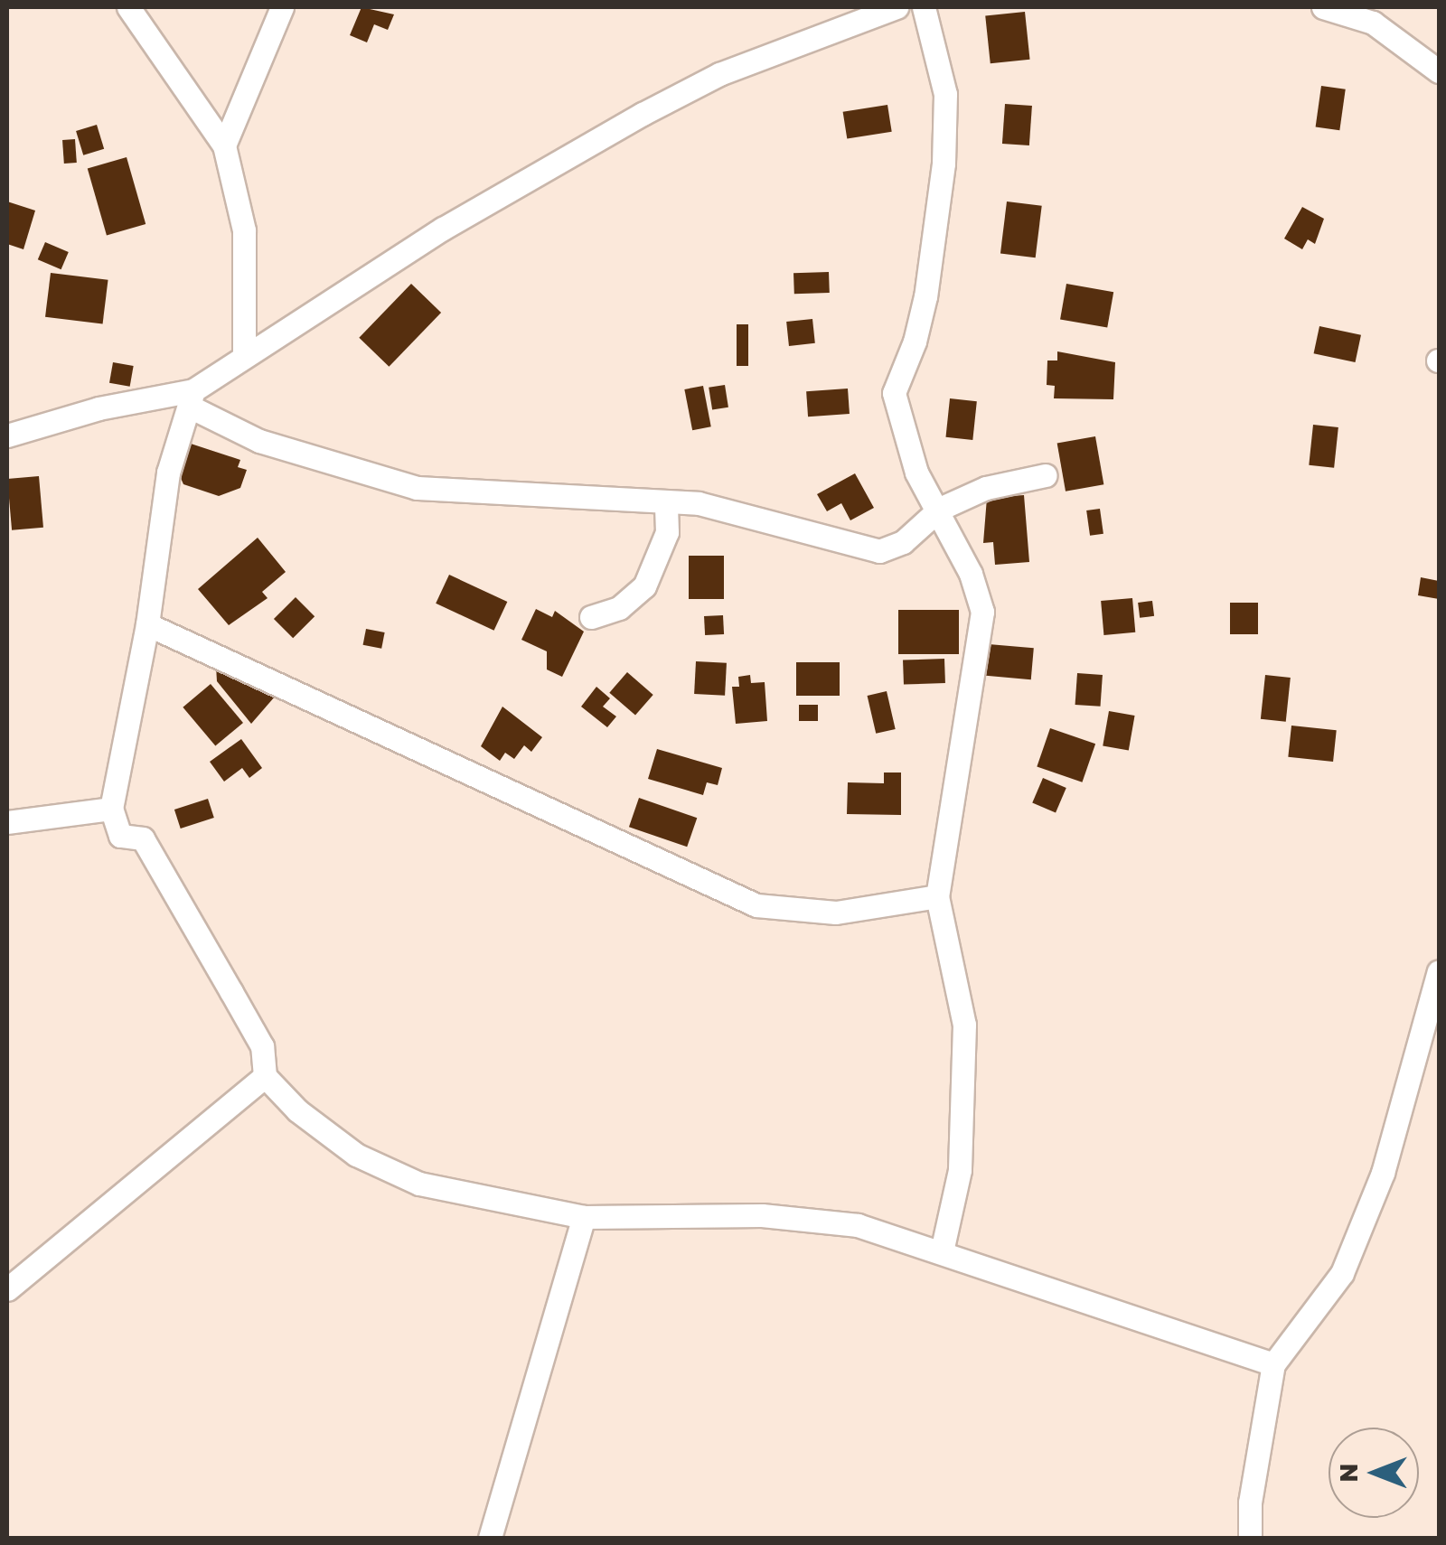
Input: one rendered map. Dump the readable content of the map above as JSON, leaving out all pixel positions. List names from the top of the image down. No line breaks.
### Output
{"north":"left"}
